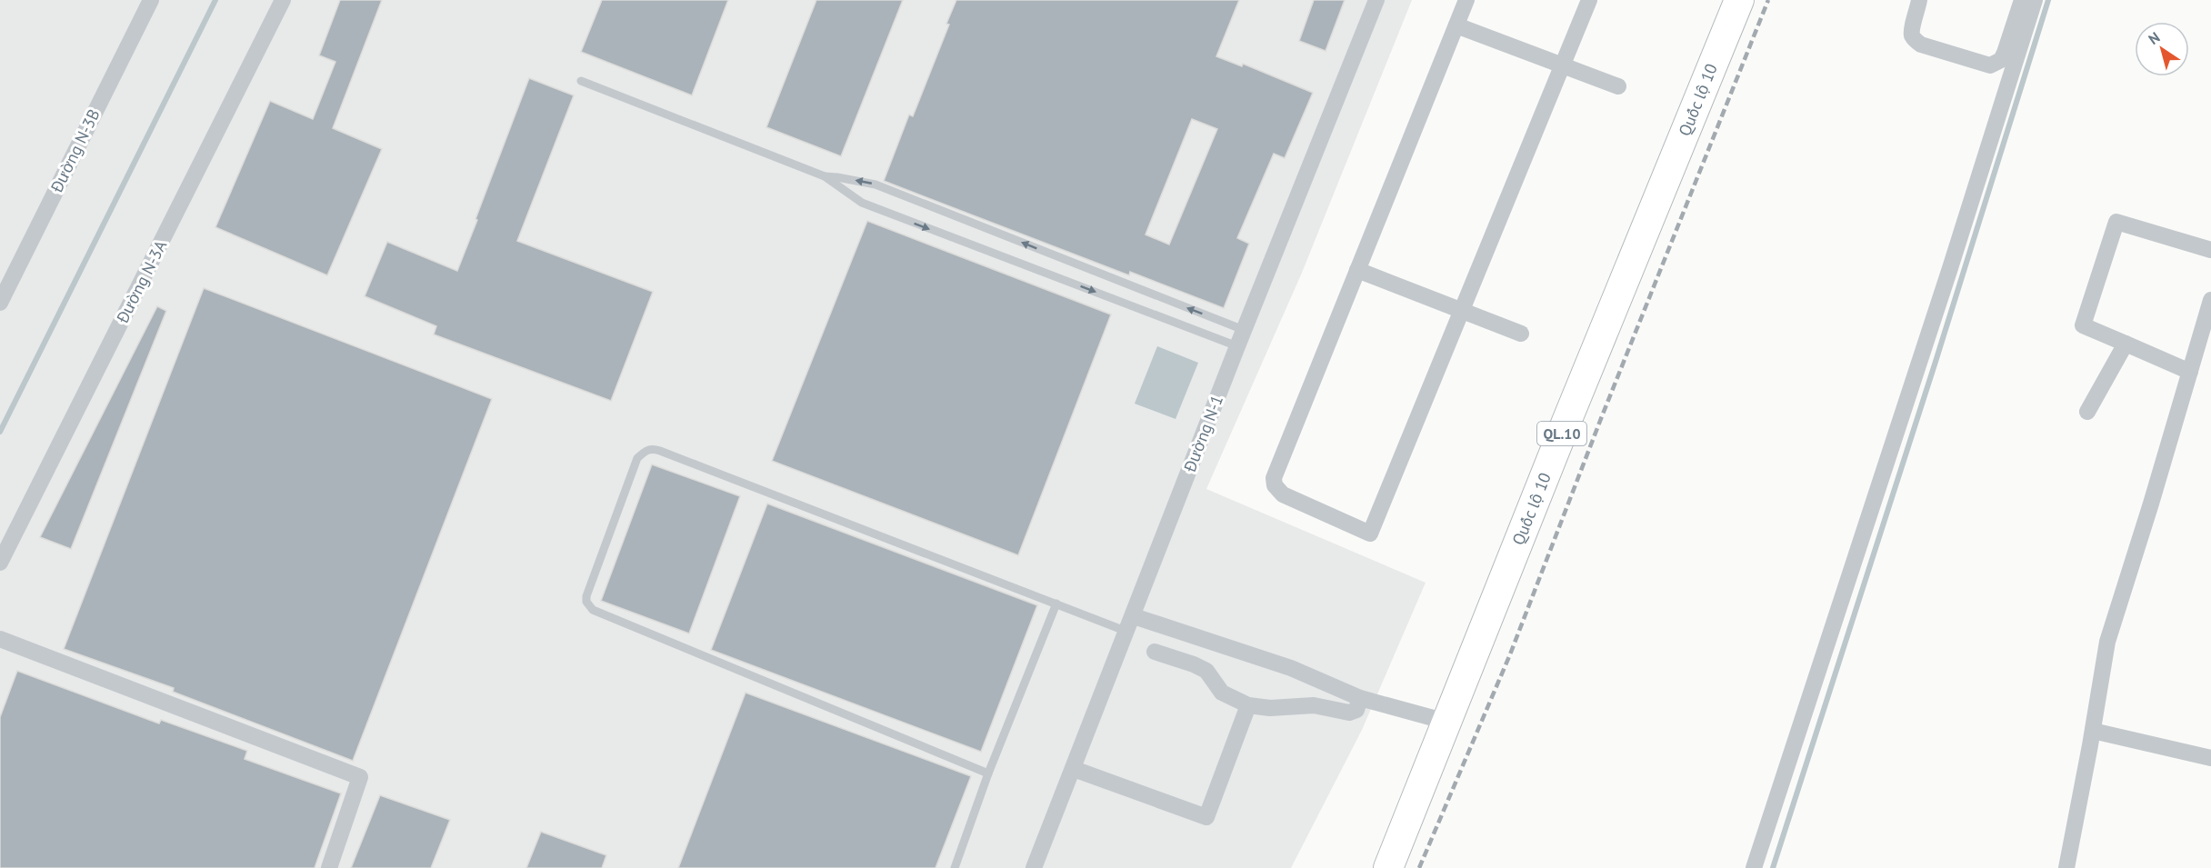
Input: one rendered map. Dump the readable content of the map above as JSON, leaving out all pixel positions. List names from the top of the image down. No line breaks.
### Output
{"streets":{"highway":["Quốc lộ 10","QL.10"],"street":["Đường N-3B","Đường N-3A","Đường N-1"]},"north":"top left"}
